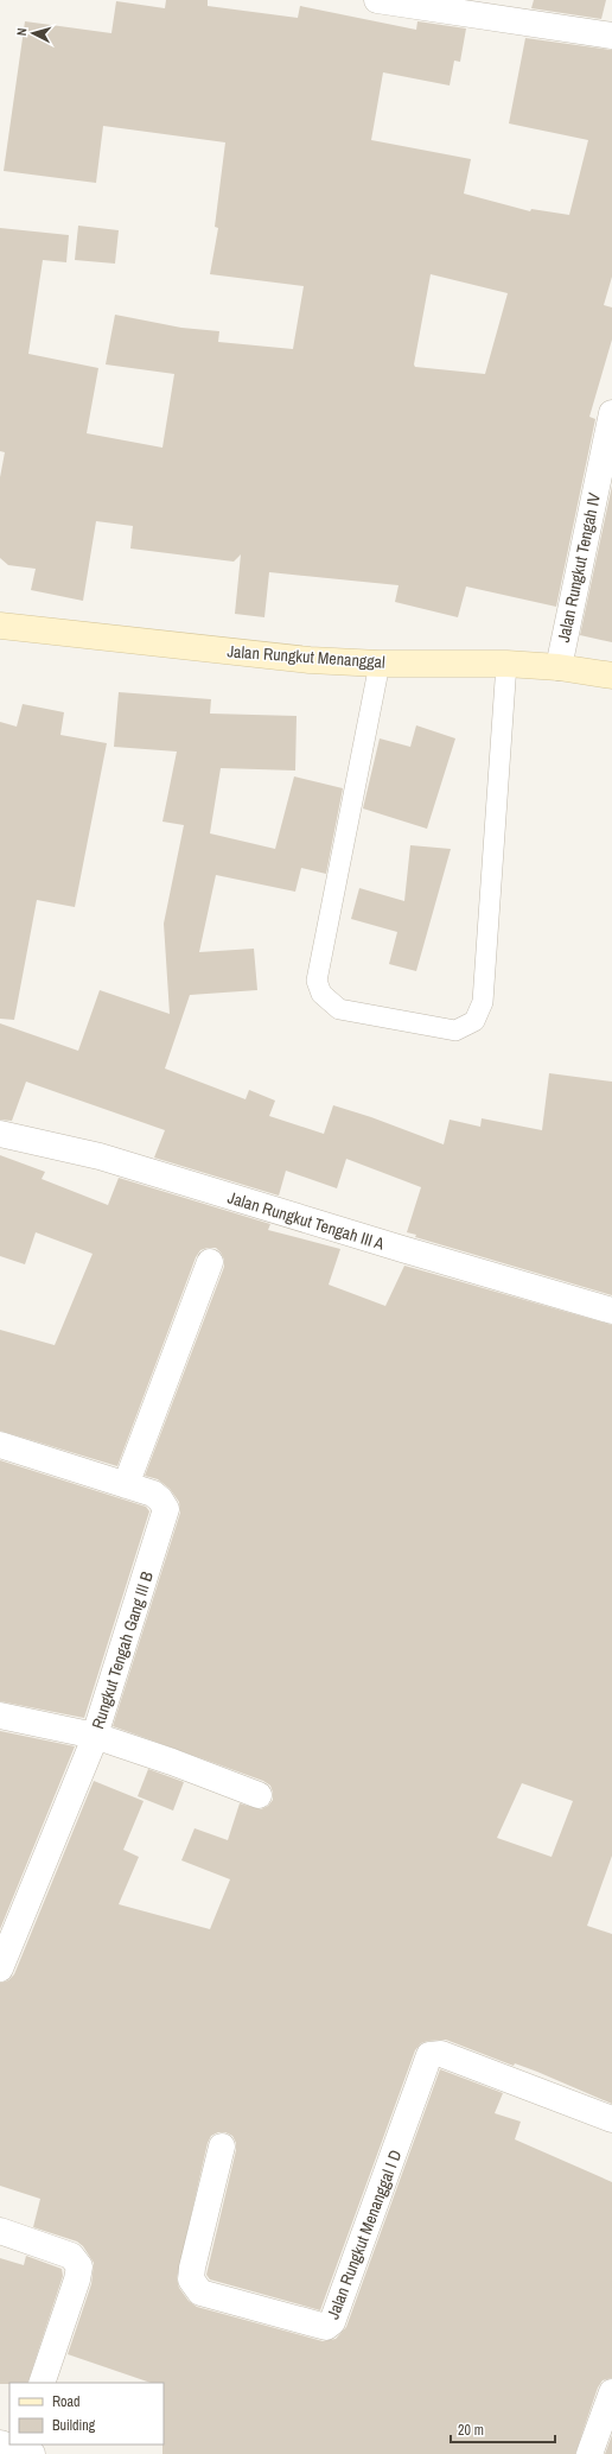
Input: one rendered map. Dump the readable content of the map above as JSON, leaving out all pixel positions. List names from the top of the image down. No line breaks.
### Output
{"streets":{"main road":["Jalan Rungkut Menanggal"],"street":["Jalan Rungkut Tengah IV","Jalan Rungkut Tengah III A","Rungkut Tengah Gang III B","Jalan Rungkut Menanggal I D"]},"crossings":[["Jalan Rungkut Tengah IV","Jalan Rungkut Menanggal"]],"legend":["Road","Building"],"scale_bar":"20 m","north":"left"}
